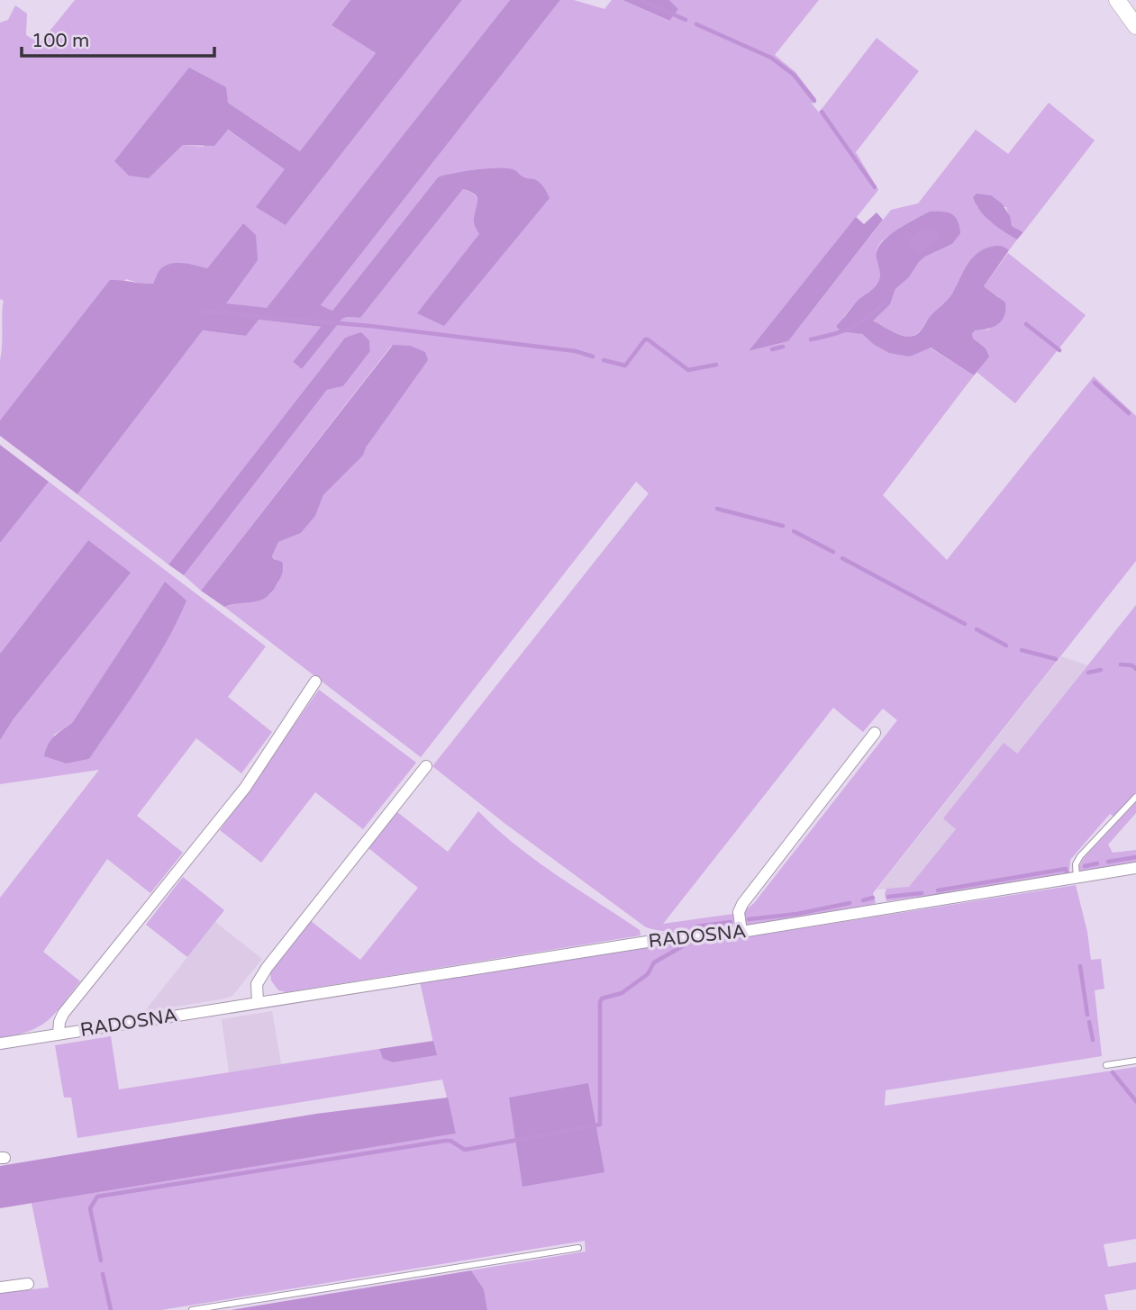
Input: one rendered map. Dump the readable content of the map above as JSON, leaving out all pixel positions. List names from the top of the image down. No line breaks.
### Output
{"streets":{"street":["RADOSNA"]},"scale_bar":"100 m"}
